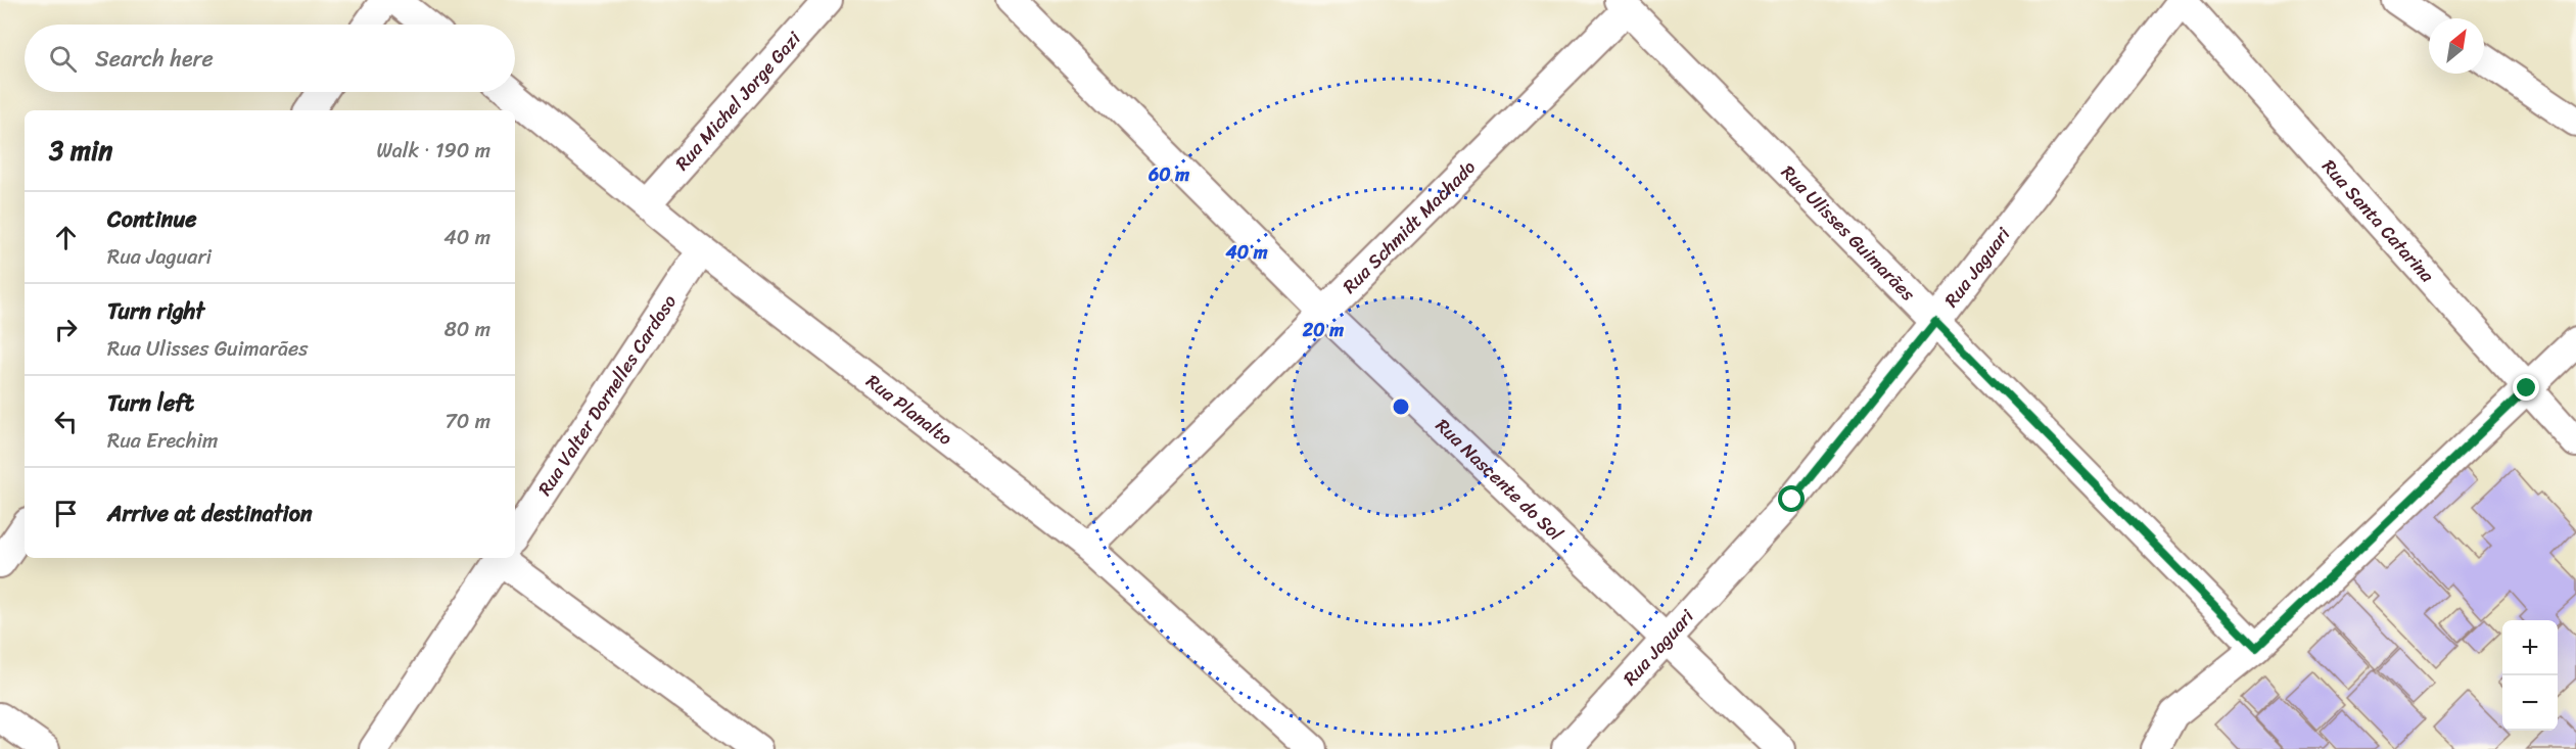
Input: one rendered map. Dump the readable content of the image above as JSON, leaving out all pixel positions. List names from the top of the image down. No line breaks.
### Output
{"streets":{"street":["Rua Michel Jorge Gazi","Rua Santa Catarina","Rua Schmidt Machado","Rua Ulisses Guimarães","Rua Jaguari","Rua Valter Dornelles Cardoso","Rua Planalto","Rua Nascente do Sol"]},"crossings":[["Rua Michel Jorge Gazi","Rua Planalto"],["Rua Santa Catarina","Rua Jaguari"],["Rua Schmidt Machado","Rua Ulisses Guimarães"],["Rua Schmidt Machado","Rua Planalto"],["Rua Schmidt Machado","Rua Nascente do Sol"],["Rua Ulisses Guimarães","Rua Jaguari"],["Rua Jaguari","Rua Nascente do Sol"],["Rua Valter Dornelles Cardoso","Rua Planalto"]],"north":"top right","page":{"search":"Search here","heading":["3 min","Walk · 190 m"],"list":[["Continue","Rua Jaguari","40 m"],["Turn right","Rua Ulisses Guimarães","80 m"],["Turn left","Rua Erechim","70 m"],"Arrive at destination"],"map_buttons":["+","−"]},"rings":["60 m","40 m","20 m"]}
